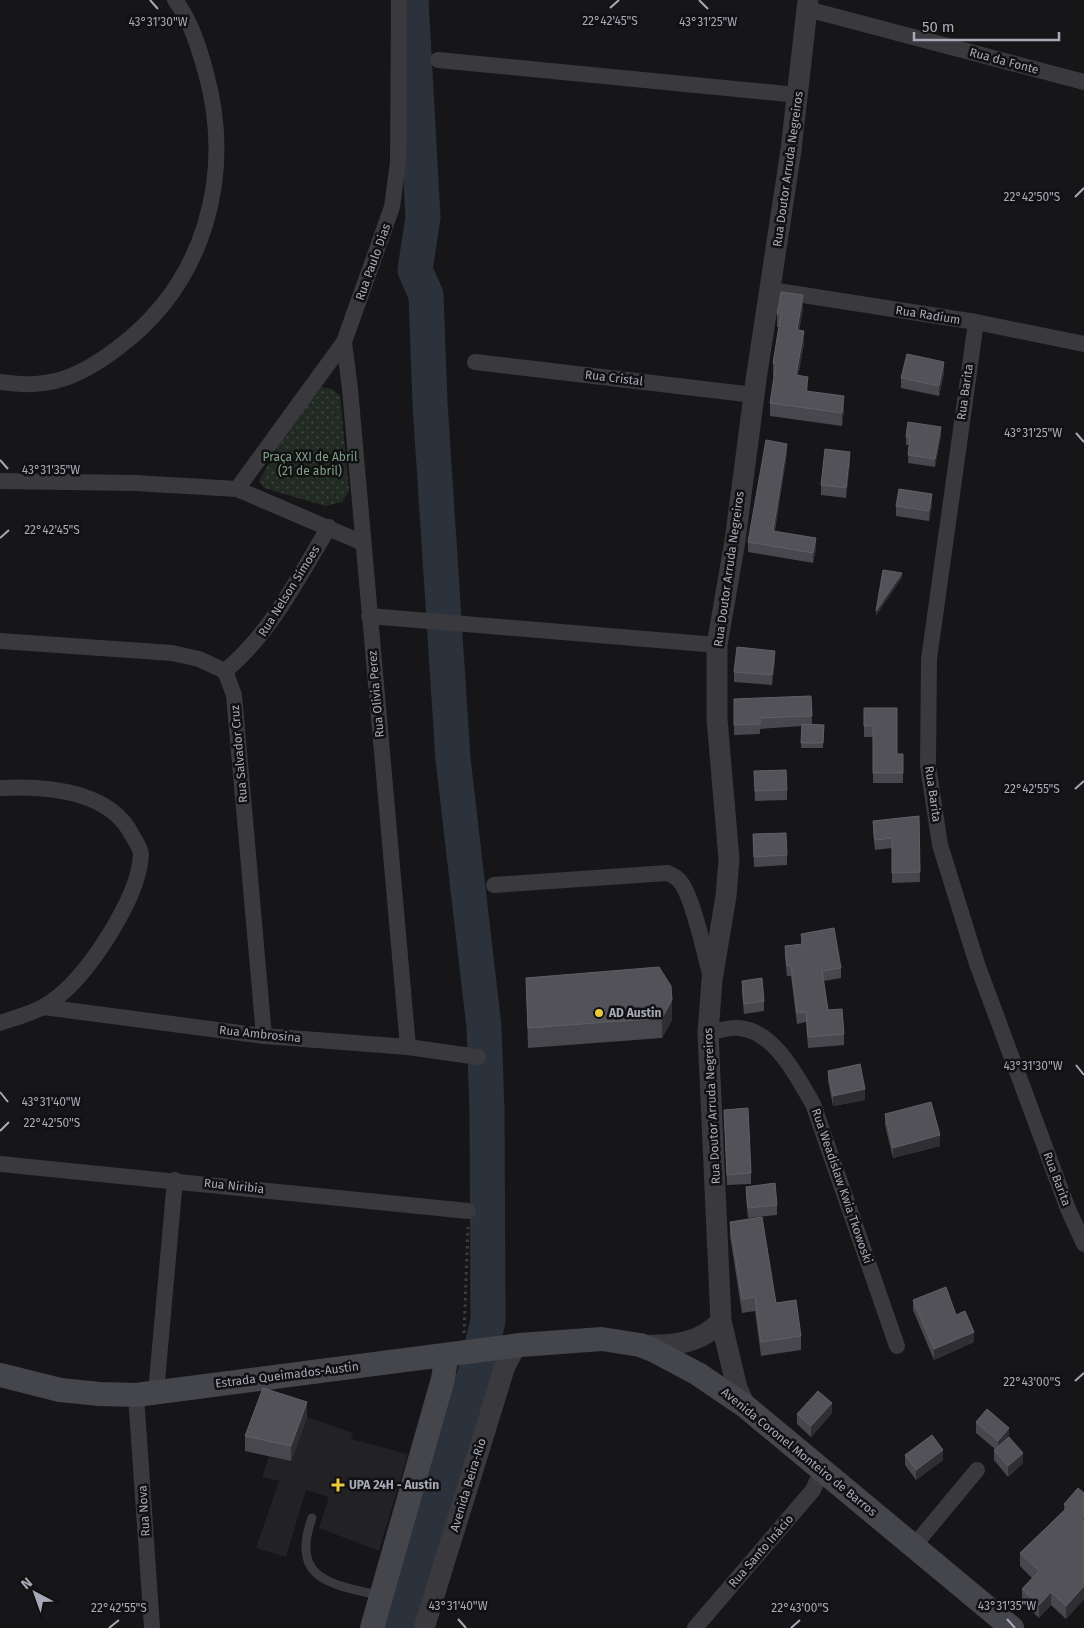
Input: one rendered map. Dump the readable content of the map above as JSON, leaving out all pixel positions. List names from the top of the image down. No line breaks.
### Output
{"streets":{"main road":["Estrada Queimados-Austin","Avenida Coronel Monteiro de Barros"],"street":["Rua da Fonte","Rua Doutor Arruda Negreiros","Rua Paulo Dias","Rua Radium","Rua Cristal","Rua Barita","Rua Nelson Simoes","Rua Olivia Perez","Rua Salvador Cruz","Rua Ambrosina","Rua Niribia","Rua Weadislaw Kwia Tkowoski","Avenida Beira-Rio","Rua Nova","Rua Santo Inácio"]},"crossings":[["Rua da Fonte","Rua Doutor Arruda Negreiros"],["Rua Doutor Arruda Negreiros","Rua Radium"],["Rua Doutor Arruda Negreiros","Rua Cristal"],["Rua Doutor Arruda Negreiros","Rua Weadislaw Kwia Tkowoski"],["Rua Doutor Arruda Negreiros","Avenida Coronel Monteiro de Barros"],["Rua Paulo Dias","Rua Olivia Perez"],["Rua Radium","Rua Barita"],["Rua Nelson Simoes","Rua Salvador Cruz"],["Rua Olivia Perez","Rua Ambrosina"],["Rua Salvador Cruz","Rua Ambrosina"],["Rua Niribia","Rua Nova"],["Estrada Queimados-Austin","Avenida Coronel Monteiro de Barros"],["Estrada Queimados-Austin","Rua Nova"],["Avenida Coronel Monteiro de Barros","Avenida Beira-Rio"],["Avenida Coronel Monteiro de Barros","Rua Santo Inácio"]],"parks":["Praça XXI de Abril (21 de abril)"],"places":{"other":["AD Austin"],"health":["UPA 24H - Austin"]},"scale_bar":"50 m","north":"top left","coordinates":["22°42'45\"S","43°31'30\"W","43°31'25\"W","22°42'50\"S","43°31'35\"W","22°42'55\"S","43°31'40\"W","22°43'00\"S"]}
